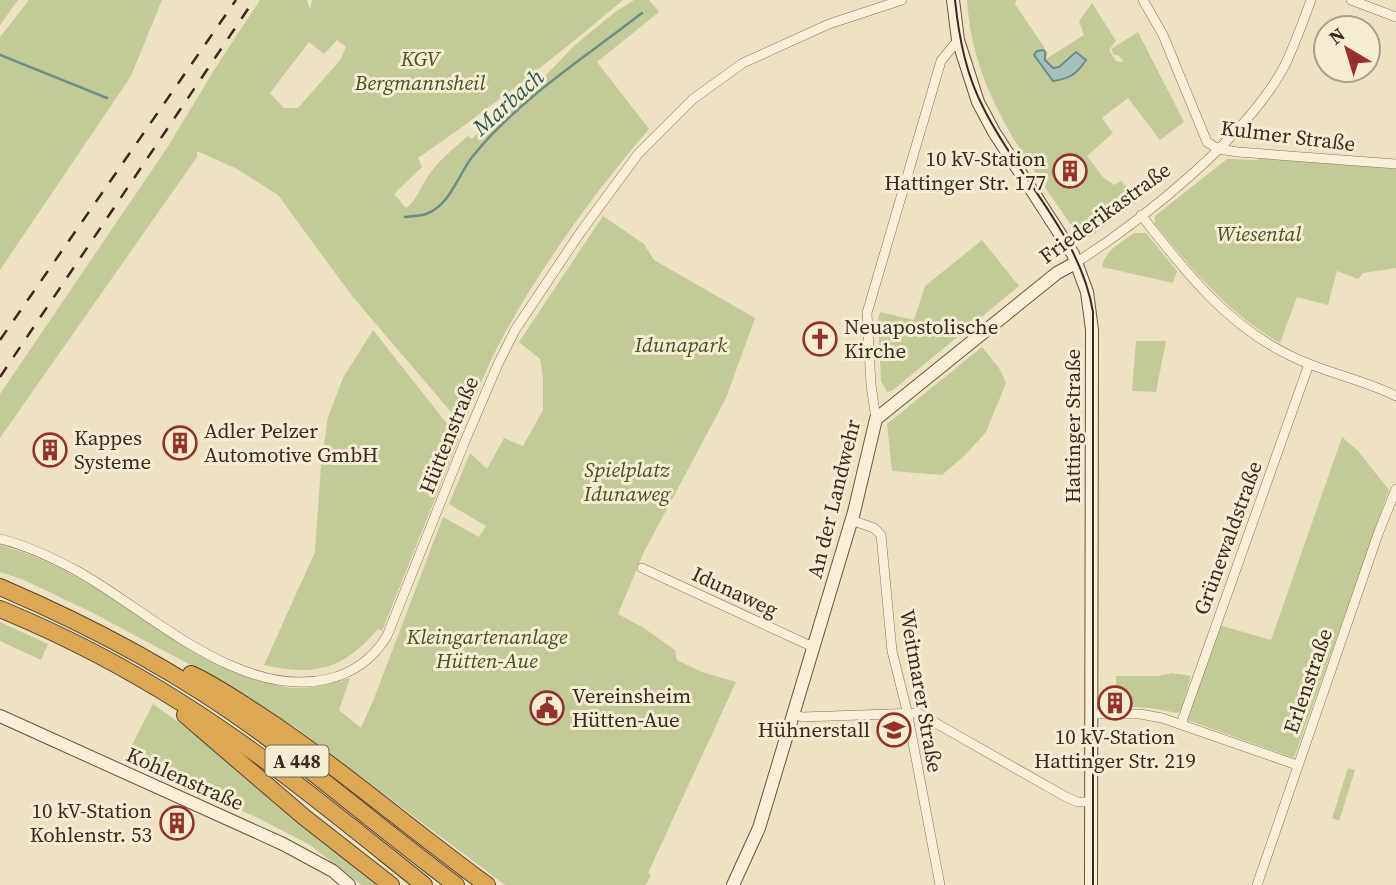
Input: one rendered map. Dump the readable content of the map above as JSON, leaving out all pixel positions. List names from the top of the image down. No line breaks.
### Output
{"streets":{"highway":["A 448"],"street":["Kulmer Straße","Friederikastraße","Hattinger Straße","Hüttenstraße","An der Landwehr","Grünewaldstraße","Idunaweg","Erlenstraße","Weitmarer Straße","Kohlenstraße"]},"crossings":[["Kulmer Straße","Friederikastraße"],["Friederikastraße","Hattinger Straße"],["Friederikastraße","An der Landwehr"],["Hattinger Straße","An der Landwehr"],["An der Landwehr","Idunaweg"],["An der Landwehr","Weitmarer Straße"]],"water":["Marbach"],"parks":["KGV Bergmannsheil","Wiesental","Idunapark","Spielplatz Idunaweg","Kleingartenanlage Hütten-Aue"],"places":{"building":["10 kV-Station Hattinger Str. 177","Adler Pelzer Automotive GmbH","Kappes Systeme","10 kV-Station Hattinger Str. 219","10 kV-Station Kohlenstr. 53"],"church":["Neuapostolische Kirche"],"public building":["Vereinsheim Hütten-Aue"],"school or university":["Hühnerstall"]},"north":"top left"}
